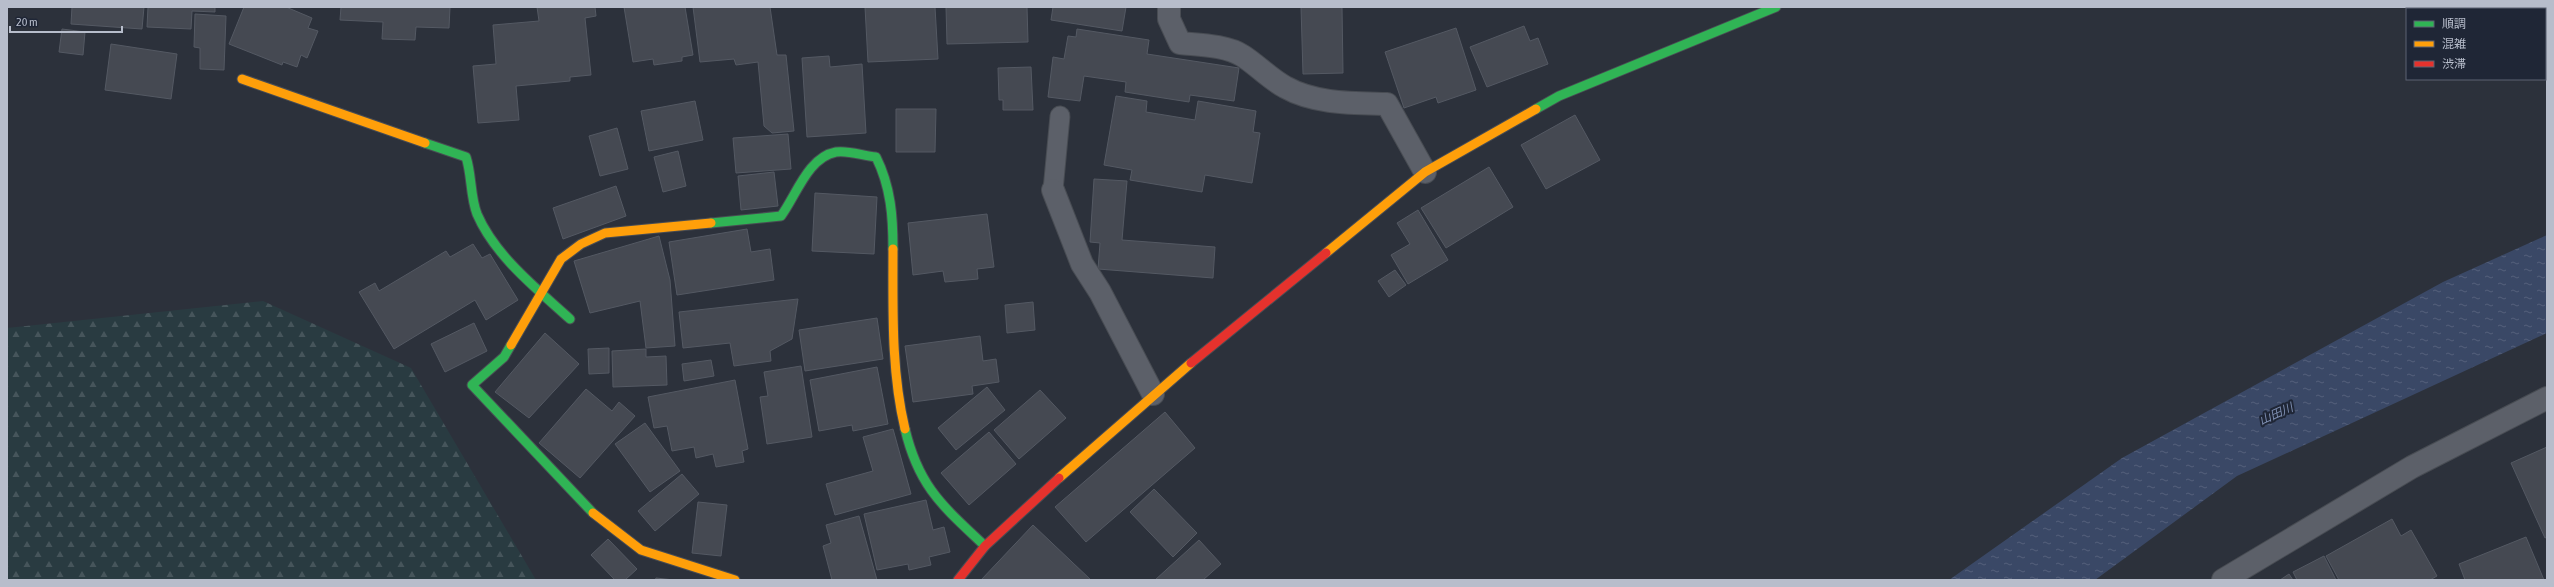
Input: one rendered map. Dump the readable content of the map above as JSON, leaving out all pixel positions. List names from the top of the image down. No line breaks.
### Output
{"water":["山田川"],"legend":["順調","混雑","渋滞"],"scale_bar":"20 m"}
